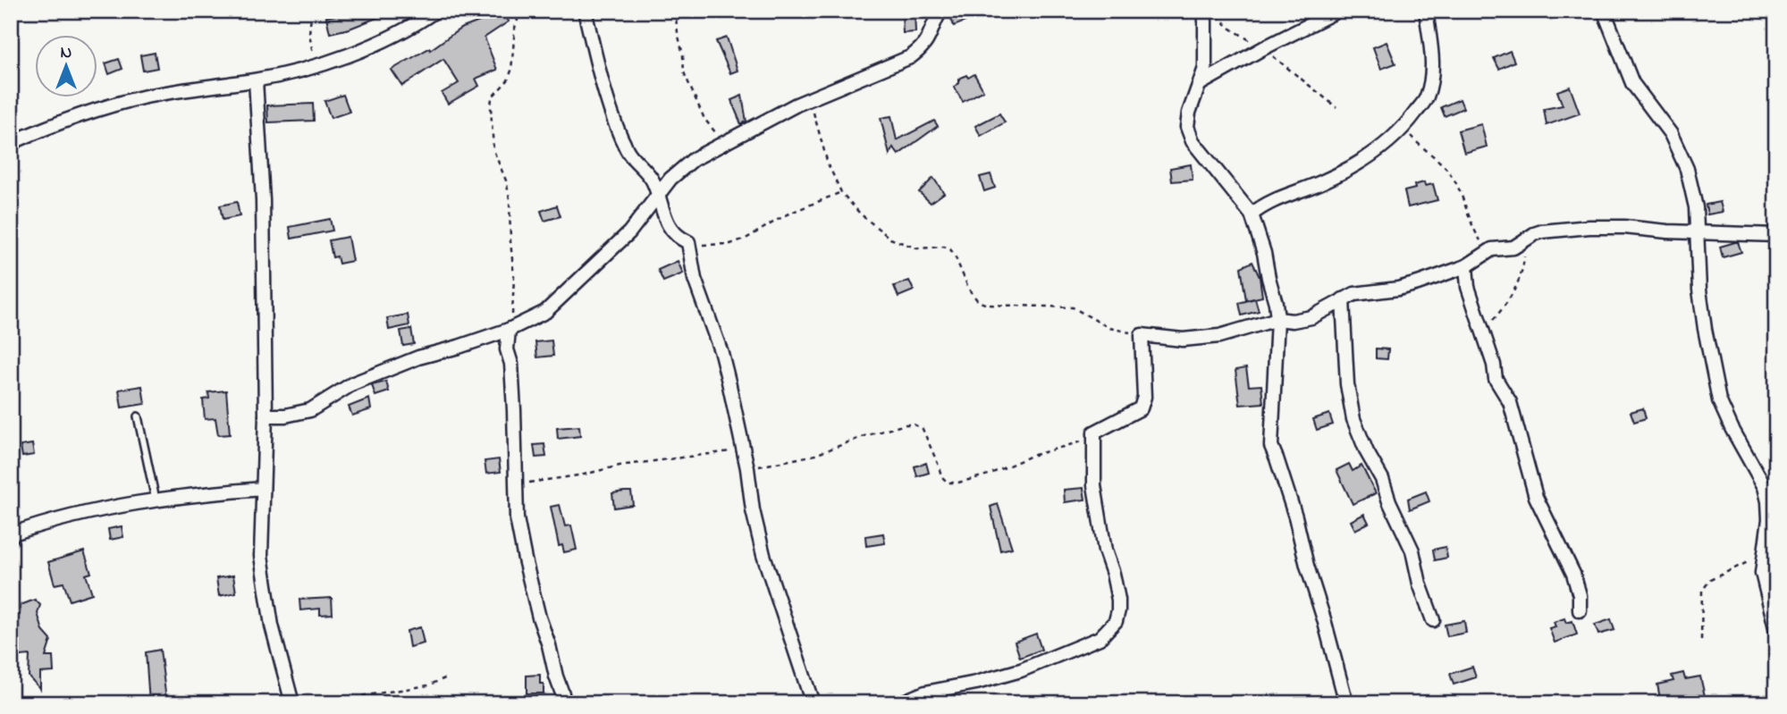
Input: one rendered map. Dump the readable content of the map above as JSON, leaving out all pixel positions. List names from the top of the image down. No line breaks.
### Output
{"north":"top"}
